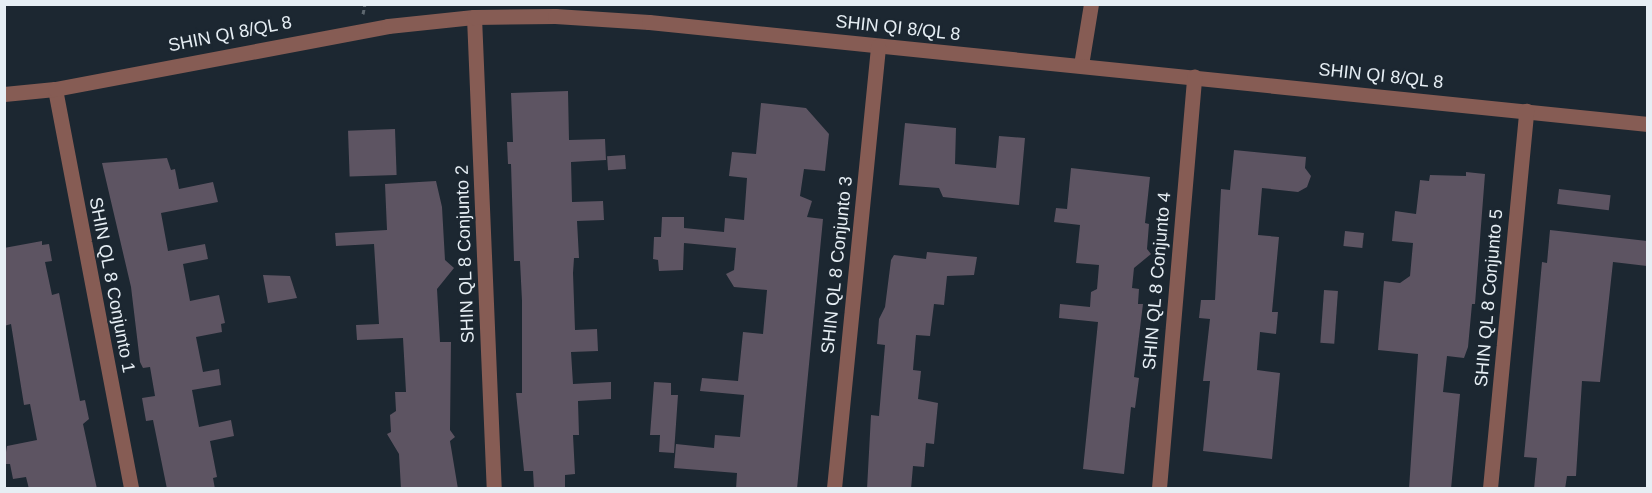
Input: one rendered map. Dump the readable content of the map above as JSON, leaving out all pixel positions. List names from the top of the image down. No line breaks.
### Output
{"streets":{"street":["SHIN QI 8/QL 8","SHIN QL 8 Conjunto 2","SHIN QL 8 Conjunto 3","SHIN QL 8 Conjunto 4","SHIN QL 8 Conjunto 1","SHIN QL 8 Conjunto 5"]},"crossings":[["SHIN QI 8/QL 8","SHIN QL 8 Conjunto 2"],["SHIN QI 8/QL 8","SHIN QL 8 Conjunto 3"],["SHIN QI 8/QL 8","SHIN QL 8 Conjunto 4"],["SHIN QI 8/QL 8","SHIN QL 8 Conjunto 1"],["SHIN QI 8/QL 8","SHIN QL 8 Conjunto 5"]]}
